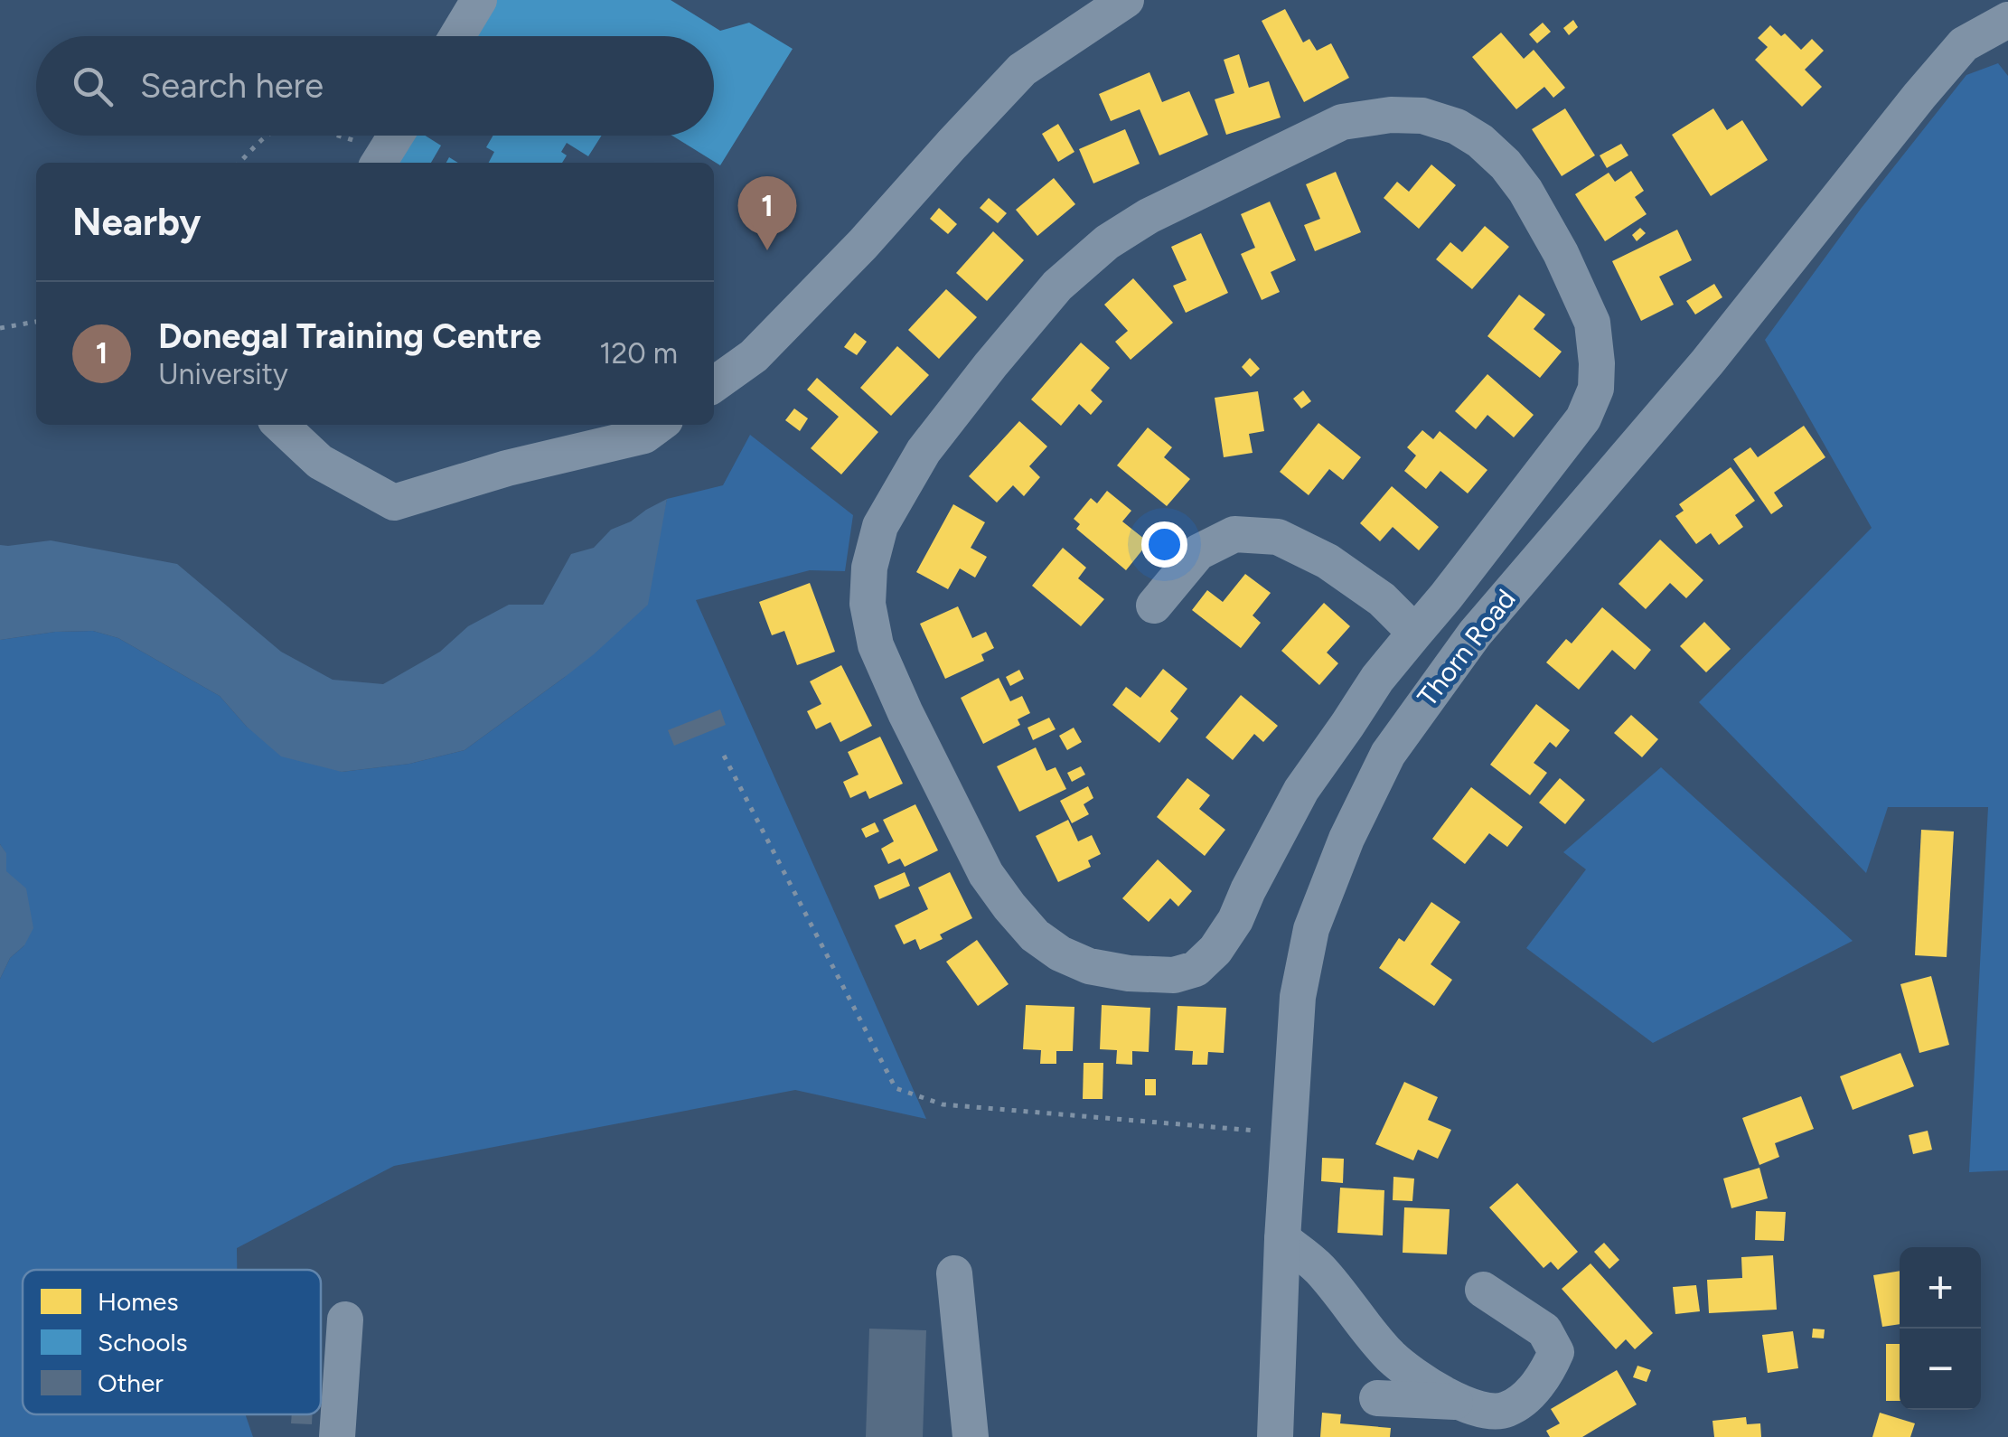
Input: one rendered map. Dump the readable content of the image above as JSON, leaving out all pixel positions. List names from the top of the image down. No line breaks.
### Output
{"streets":{"street":["Thorn Road"]},"legend":["Homes","Schools","Other"],"page":{"search":"Search here","heading":"Nearby","pins":"1","list":[{"mark":"1","name":"Donegal Training Centre","note":"University","value":"120 m"}],"map_buttons":["+","−"]}}
